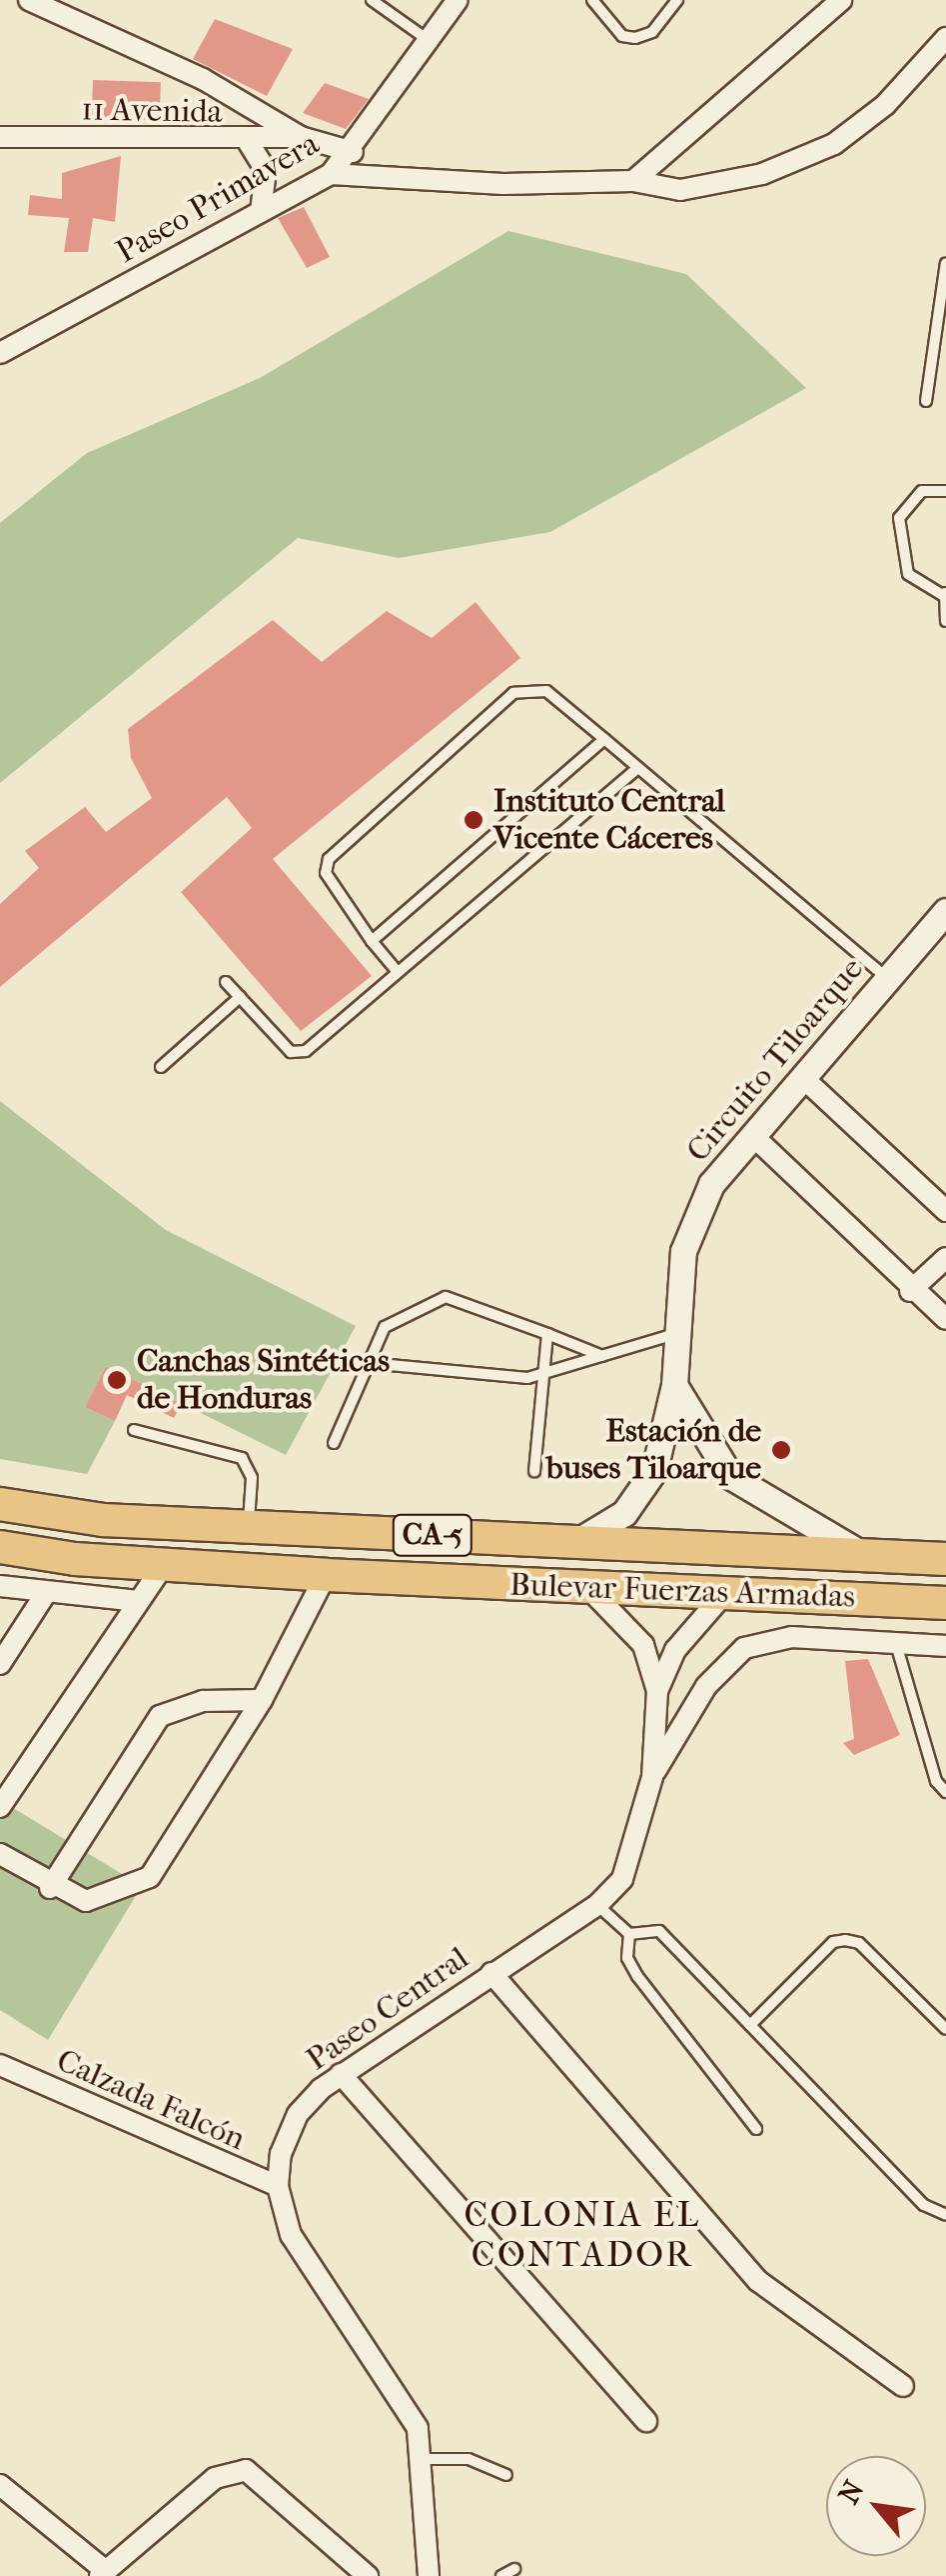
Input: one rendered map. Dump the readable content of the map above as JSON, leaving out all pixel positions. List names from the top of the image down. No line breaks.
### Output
{"streets":{"highway":["CA-5","Bulevar Fuerzas Armadas"],"street":["11 Avenida","Paseo Primavera","Circuito Tiloarque","Paseo Central","Calzada Falcón"]},"crossings":[["Circuito Tiloarque","Bulevar Fuerzas Armadas"],["Bulevar Fuerzas Armadas","Paseo Central"],["Paseo Central","Calzada Falcón"]],"districts":["COLONIA EL CONTADOR"],"places":["Instituto Central Vicente Cáceres","Canchas Sintéticas de Honduras","Estación de buses Tiloarque"],"north":"top left"}
